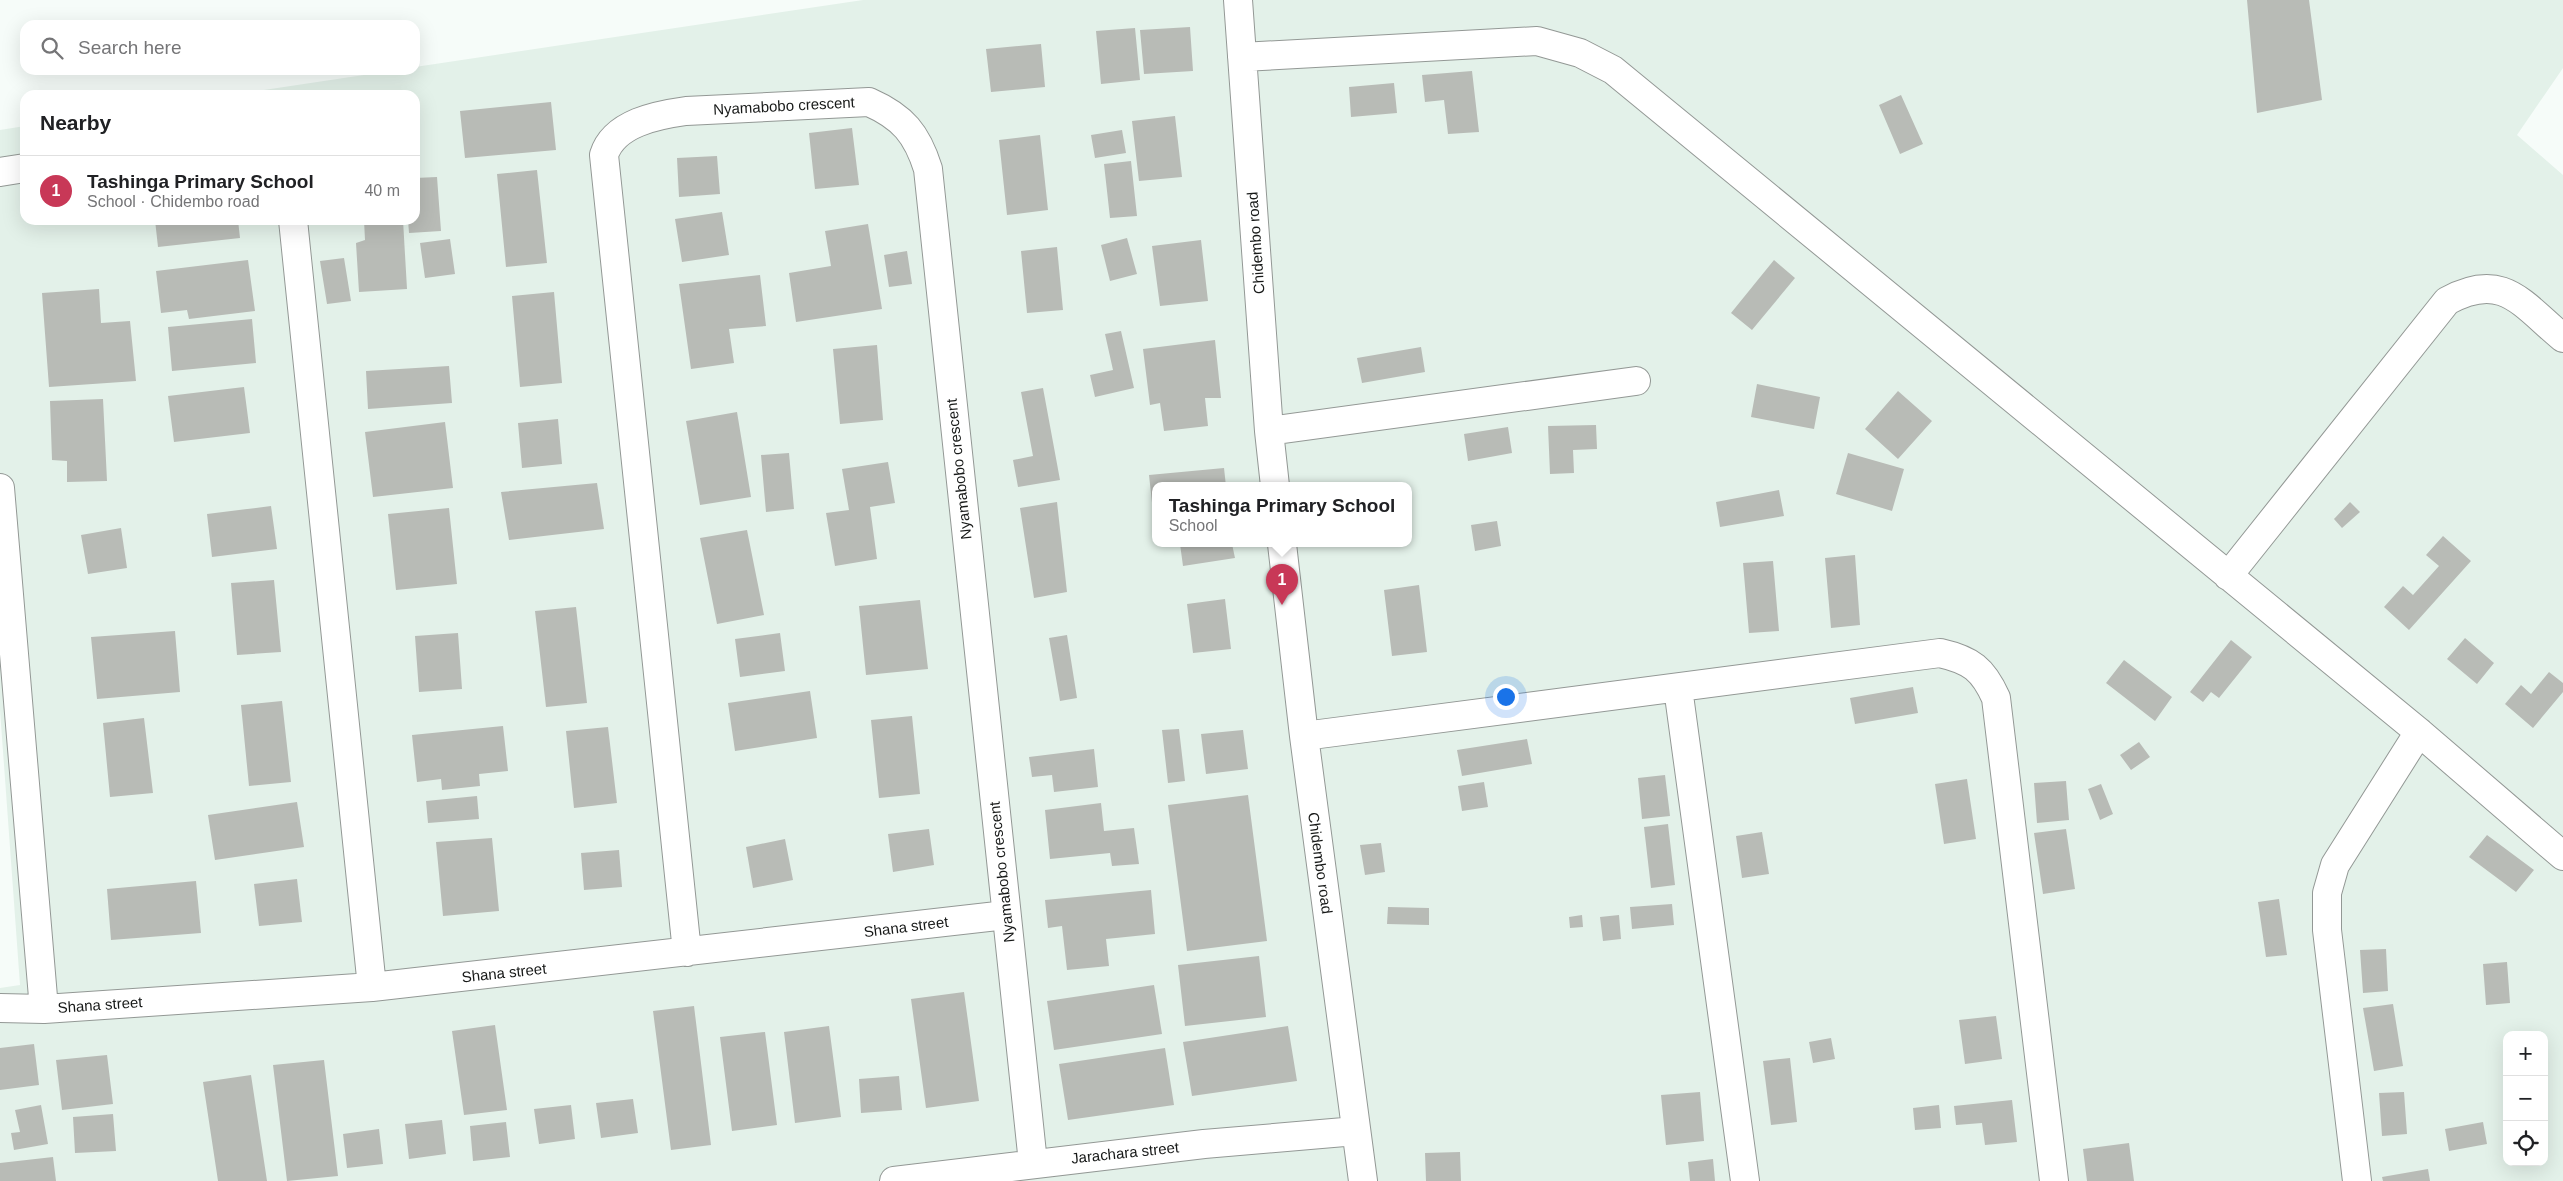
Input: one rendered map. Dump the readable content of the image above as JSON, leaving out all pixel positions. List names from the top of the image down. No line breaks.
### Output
{"streets":{"street":["Nyamabobo crescent","Chidembo road","Shana street","Jarachara street"]},"crossings":[["Nyamabobo crescent","Shana street"],["Nyamabobo crescent","Jarachara street"],["Chidembo road","Jarachara street"]],"page":{"search":"Search here","heading":"Nearby","list":[{"mark":"1","name":"Tashinga Primary School","note":"School · Chidembo road","value":"40 m"}],"popup":["Tashinga Primary School","School"],"pins":"1","map_buttons":["+","−"]}}
